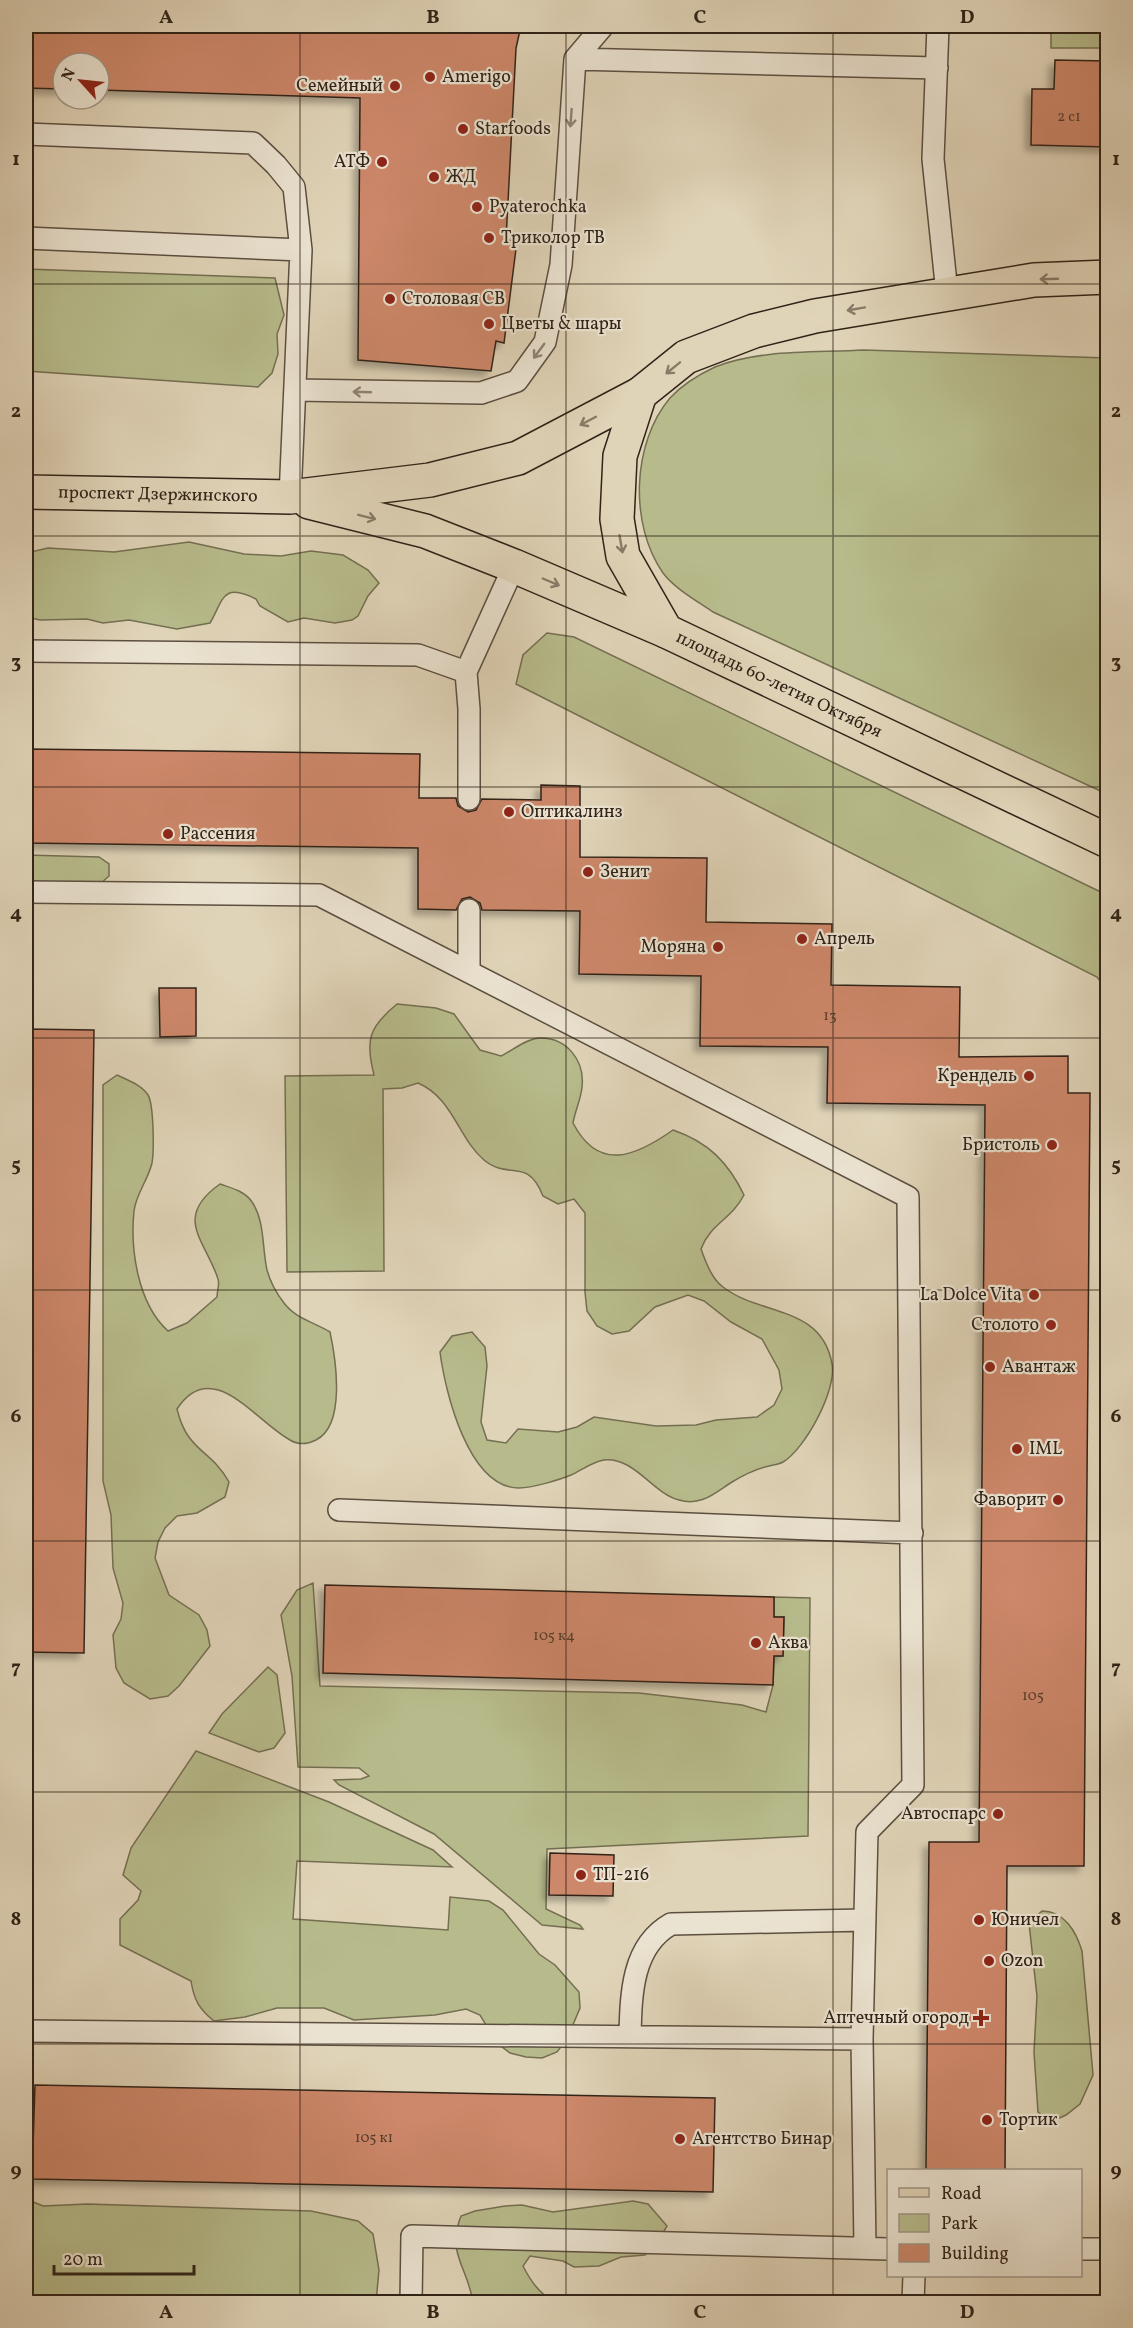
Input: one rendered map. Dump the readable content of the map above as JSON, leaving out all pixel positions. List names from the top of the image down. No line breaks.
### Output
{"streets":{"main road":["проспект Дзержинского","площадь 60-летия Октября"]},"places":{"other":["Amerigo","Семейный","Starfoods","АТФ","ЖД","Pyaterochka","Триколор ТВ","Столовая СВ","Цветы & шары","Оптикалинз","Рассения","Зенит","Апрель","Моряна","Крендель","Бристоль","La Dolce Vita","Столото","Авантаж","IML","Фаворит","Аква","Автоспарс","ТП-216","Юничел","Ozon","Тортик","Агентство Бинар"],"health":["Аптечный огород"]},"house_numbers":["2 с1","13","105 к4","105","105 к1"],"legend":["Road","Park","Building"],"scale_bar":"20 m","north":"top left","grid":{"columns":["A","B","C","D"],"rows":["1","2","3","4","5","6","7","8","9"]}}
